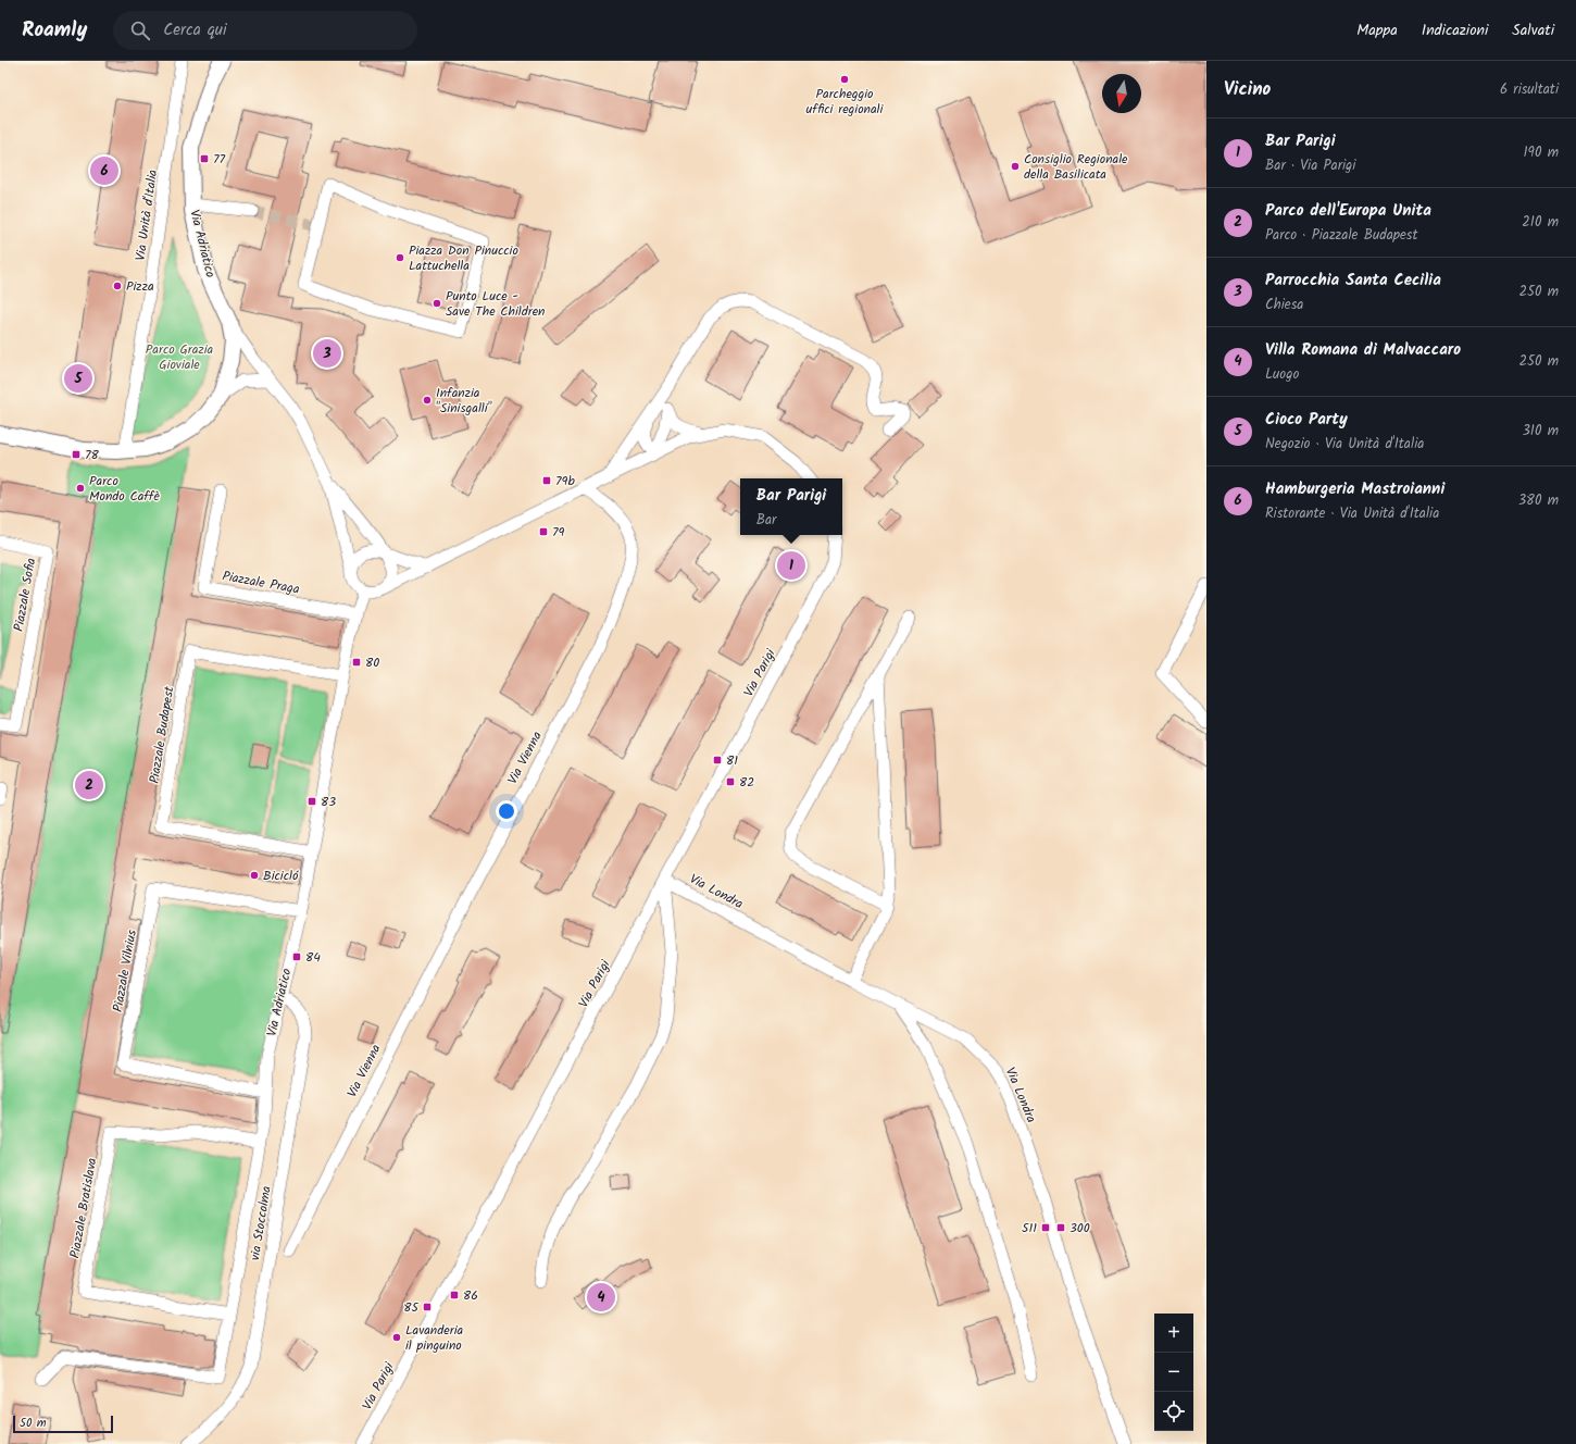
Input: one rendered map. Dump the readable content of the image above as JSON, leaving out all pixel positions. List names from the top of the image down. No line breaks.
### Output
{"streets":{"street":["Via Unità d'Italia","Via Adriatico","Piazzale Praga","Piazzale Sofia","Via Parigi","Piazzale Budapest","Via Vienna","Via Londra","Piazzale Vilnius","Piazzale Bratislava","via Stoccolma"]},"crossings":[["Via Unità d'Italia","Via Adriatico"],["Via Adriatico","Piazzale Praga"],["Via Adriatico","Piazzale Budapest"],["Via Adriatico","Piazzale Vilnius"],["Via Adriatico","Piazzale Bratislava"],["Via Adriatico","via Stoccolma"],["Via Parigi","Via Londra"]],"parks":["Parco Grazia Gioviale"],"places":{"other":["Parcheggio uffici regionali","Consiglio Regionale della Basilicata","Piazza Don Pinuccio Lattuchella","Pizza","Punto Luce - Save The Children","Infanzia \"Sinisgalli\"","Parco Mondo Caffè","Bicicló","Lavanderia il pinguino"],"transit":["77","78","79b","79","80","81","82","83","84","511","300","86","85"]},"scale_bar":"50 m","north":"bottom","page":{"header":"Roamly","search":"Cerca qui","nav":["Mappa","Indicazioni","Salvati"],"heading":["Vicino","6 risultati"],"list":[{"mark":"1","name":"Bar Parigi","note":"Bar · Via Parigi","value":"190 m"},{"mark":"2","name":"Parco dell'Europa Unita","note":"Parco · Piazzale Budapest","value":"210 m"},{"mark":"3","name":"Parrocchia Santa Cecilia","note":"Chiesa","value":"250 m"},{"mark":"4","name":"Villa Romana di Malvaccaro","note":"Luogo","value":"250 m"},{"mark":"5","name":"Cioco Party","note":"Negozio · Via Unità d'Italia","value":"310 m"},{"mark":"6","name":"Hamburgeria Mastroianni","note":"Ristorante · Via Unità d'Italia","value":"380 m"}],"pins":["6","3","5","1","2","4"],"popup":["Bar Parigi","Bar"],"map_buttons":["+","−"],"scale":"50 m"}}
